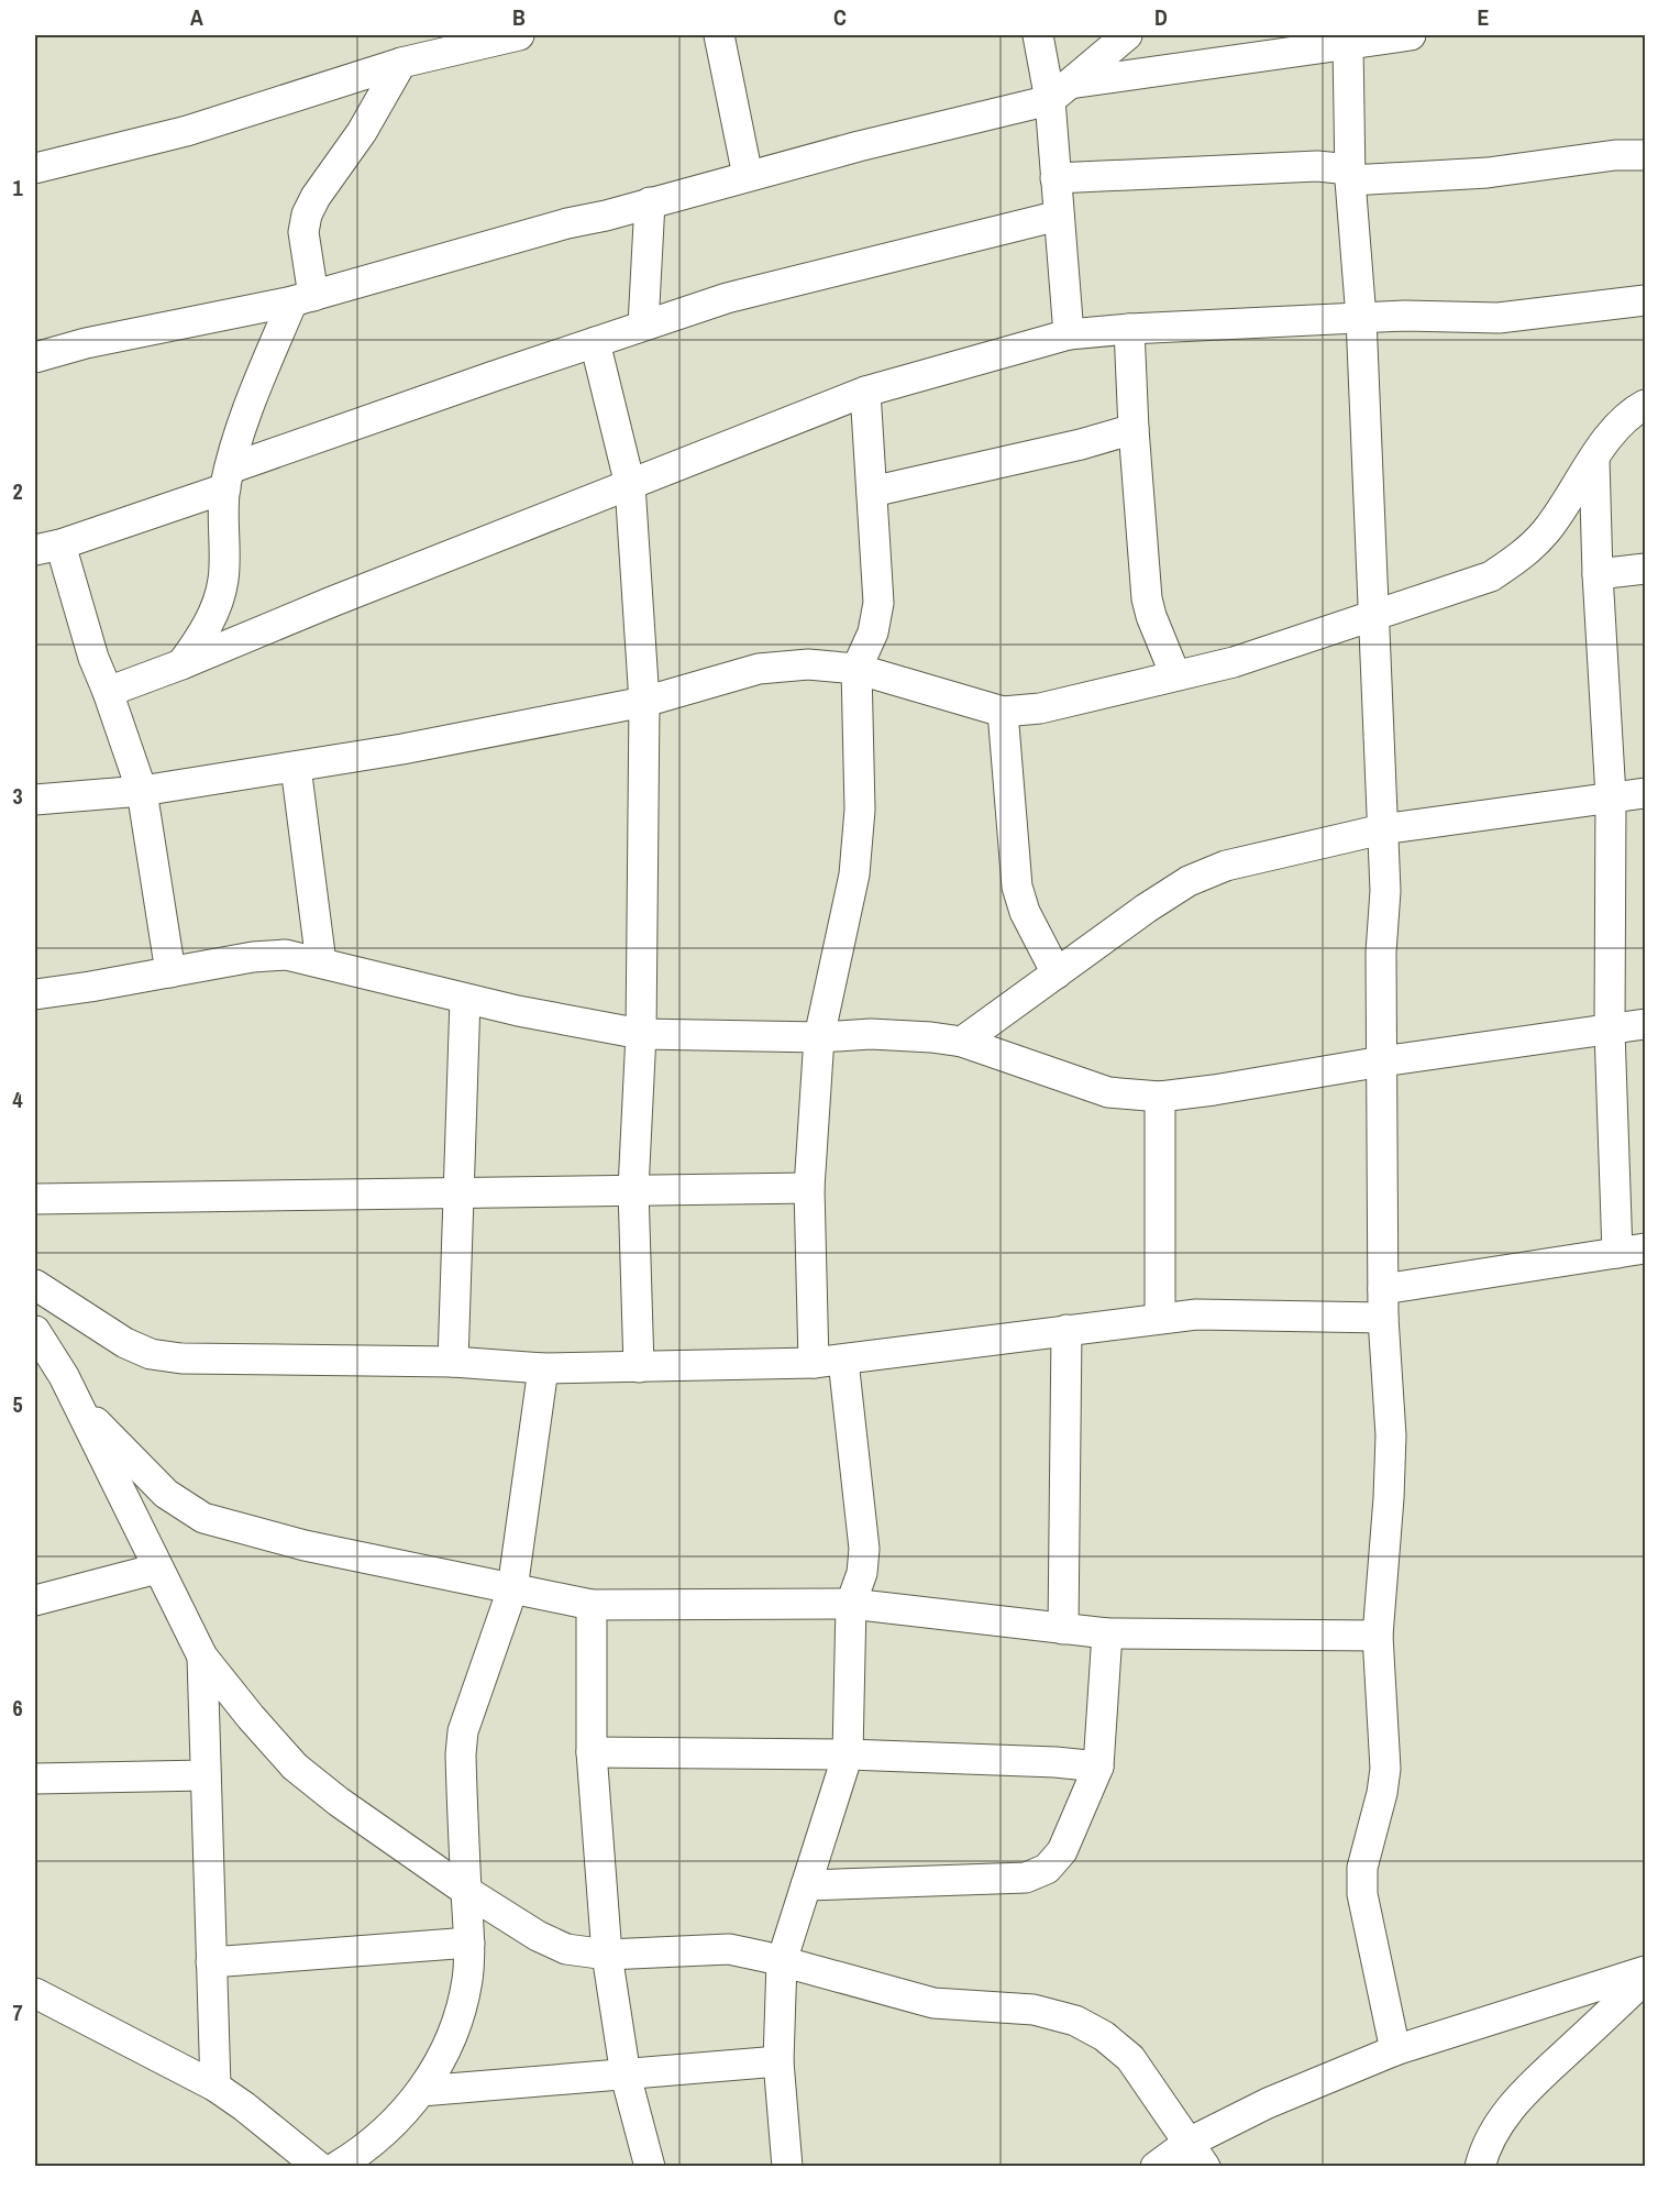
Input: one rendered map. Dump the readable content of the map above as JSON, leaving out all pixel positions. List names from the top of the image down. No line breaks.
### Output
{"grid":{"columns":["A","B","C","D","E"],"rows":["1","2","3","4","5","6","7"]}}
